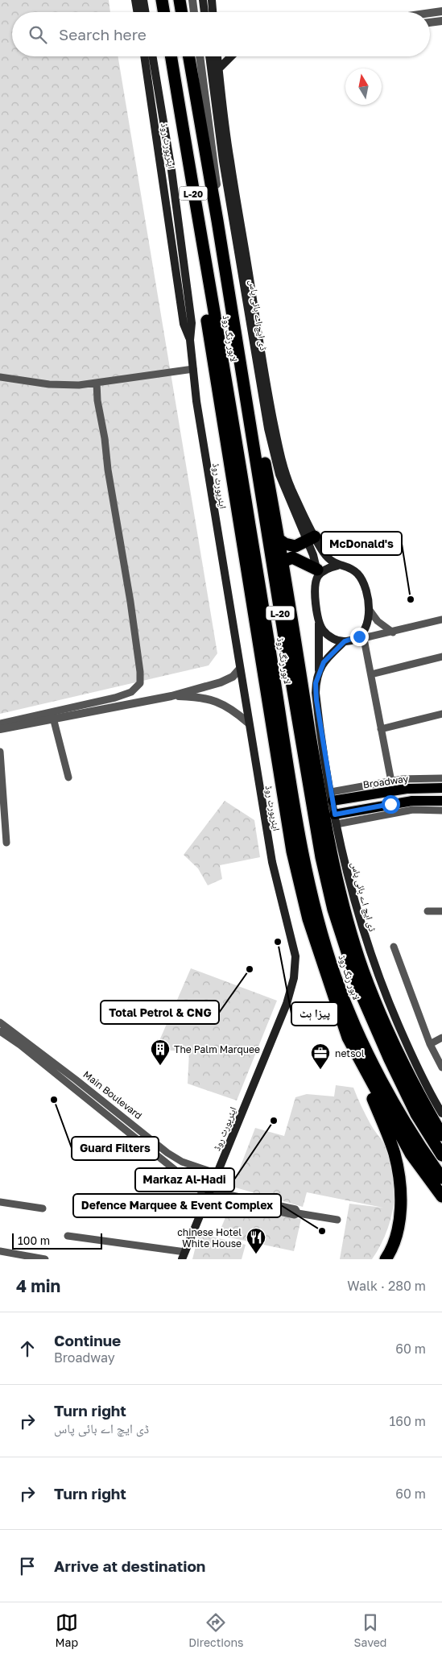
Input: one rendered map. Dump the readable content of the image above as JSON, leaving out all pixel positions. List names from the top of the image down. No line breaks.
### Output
{"streets":{"highway":["L-20","لاہور رنگ روڈ"],"main road":["ایئرپورٹ روڈ","ڈی ایچ اے بائی پاس","Broadway"],"street":["Main Boulevard"]},"crossings":[["ایئرپورٹ روڈ","Main Boulevard"],["ڈی ایچ اے بائی پاس","Broadway"]],"places":{"other":["McDonald's","پیزا ہٹ","Total Petrol & CNG","Guard Filters","Markaz Al-Hadi","Defence Marquee & Event Complex"],"building":["The Palm Marquee"],"office":["netsol"],"restaurant":["chinese Hotel White House"]},"scale_bar":"100 m","north":"top","page":{"search":"Search here","scale":"100 m","heading":["4 min","Walk · 280 m"],"list":[["Continue","Broadway","60 m"],["Turn right","ڈی ایچ اے بائی پاس","160 m"],["Turn right","60 m"],"Arrive at destination"],"nav":["Map","Directions","Saved"]}}
